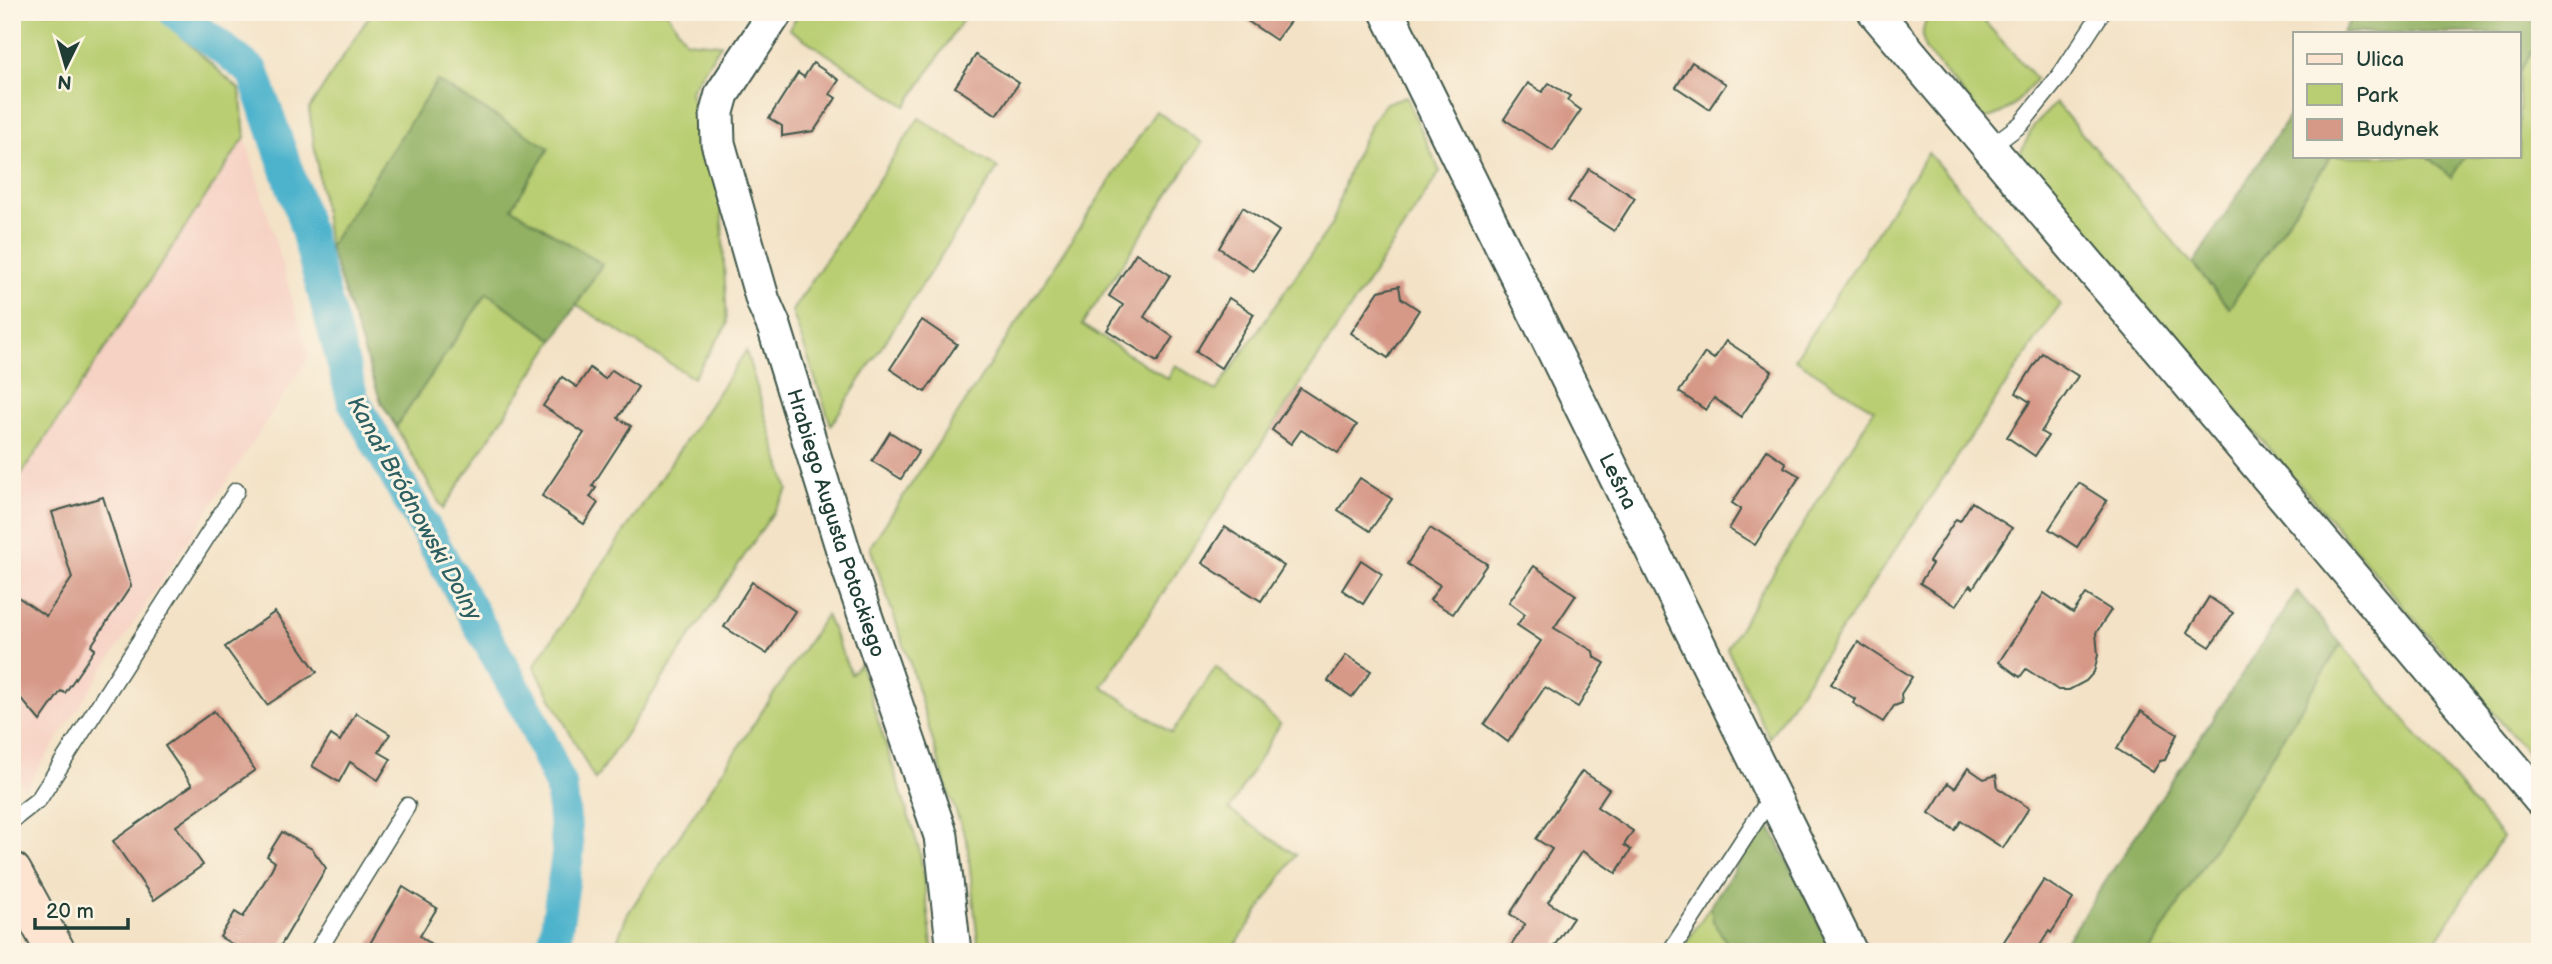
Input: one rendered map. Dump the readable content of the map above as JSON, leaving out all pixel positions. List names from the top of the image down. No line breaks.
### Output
{"streets":{"street":["Leśna","Hrabiego Augusta Potockiego"]},"water":["Kanał Bródnowski Dolny"],"legend":["Ulica","Park","Budynek"],"scale_bar":"20 m","north":"bottom"}
